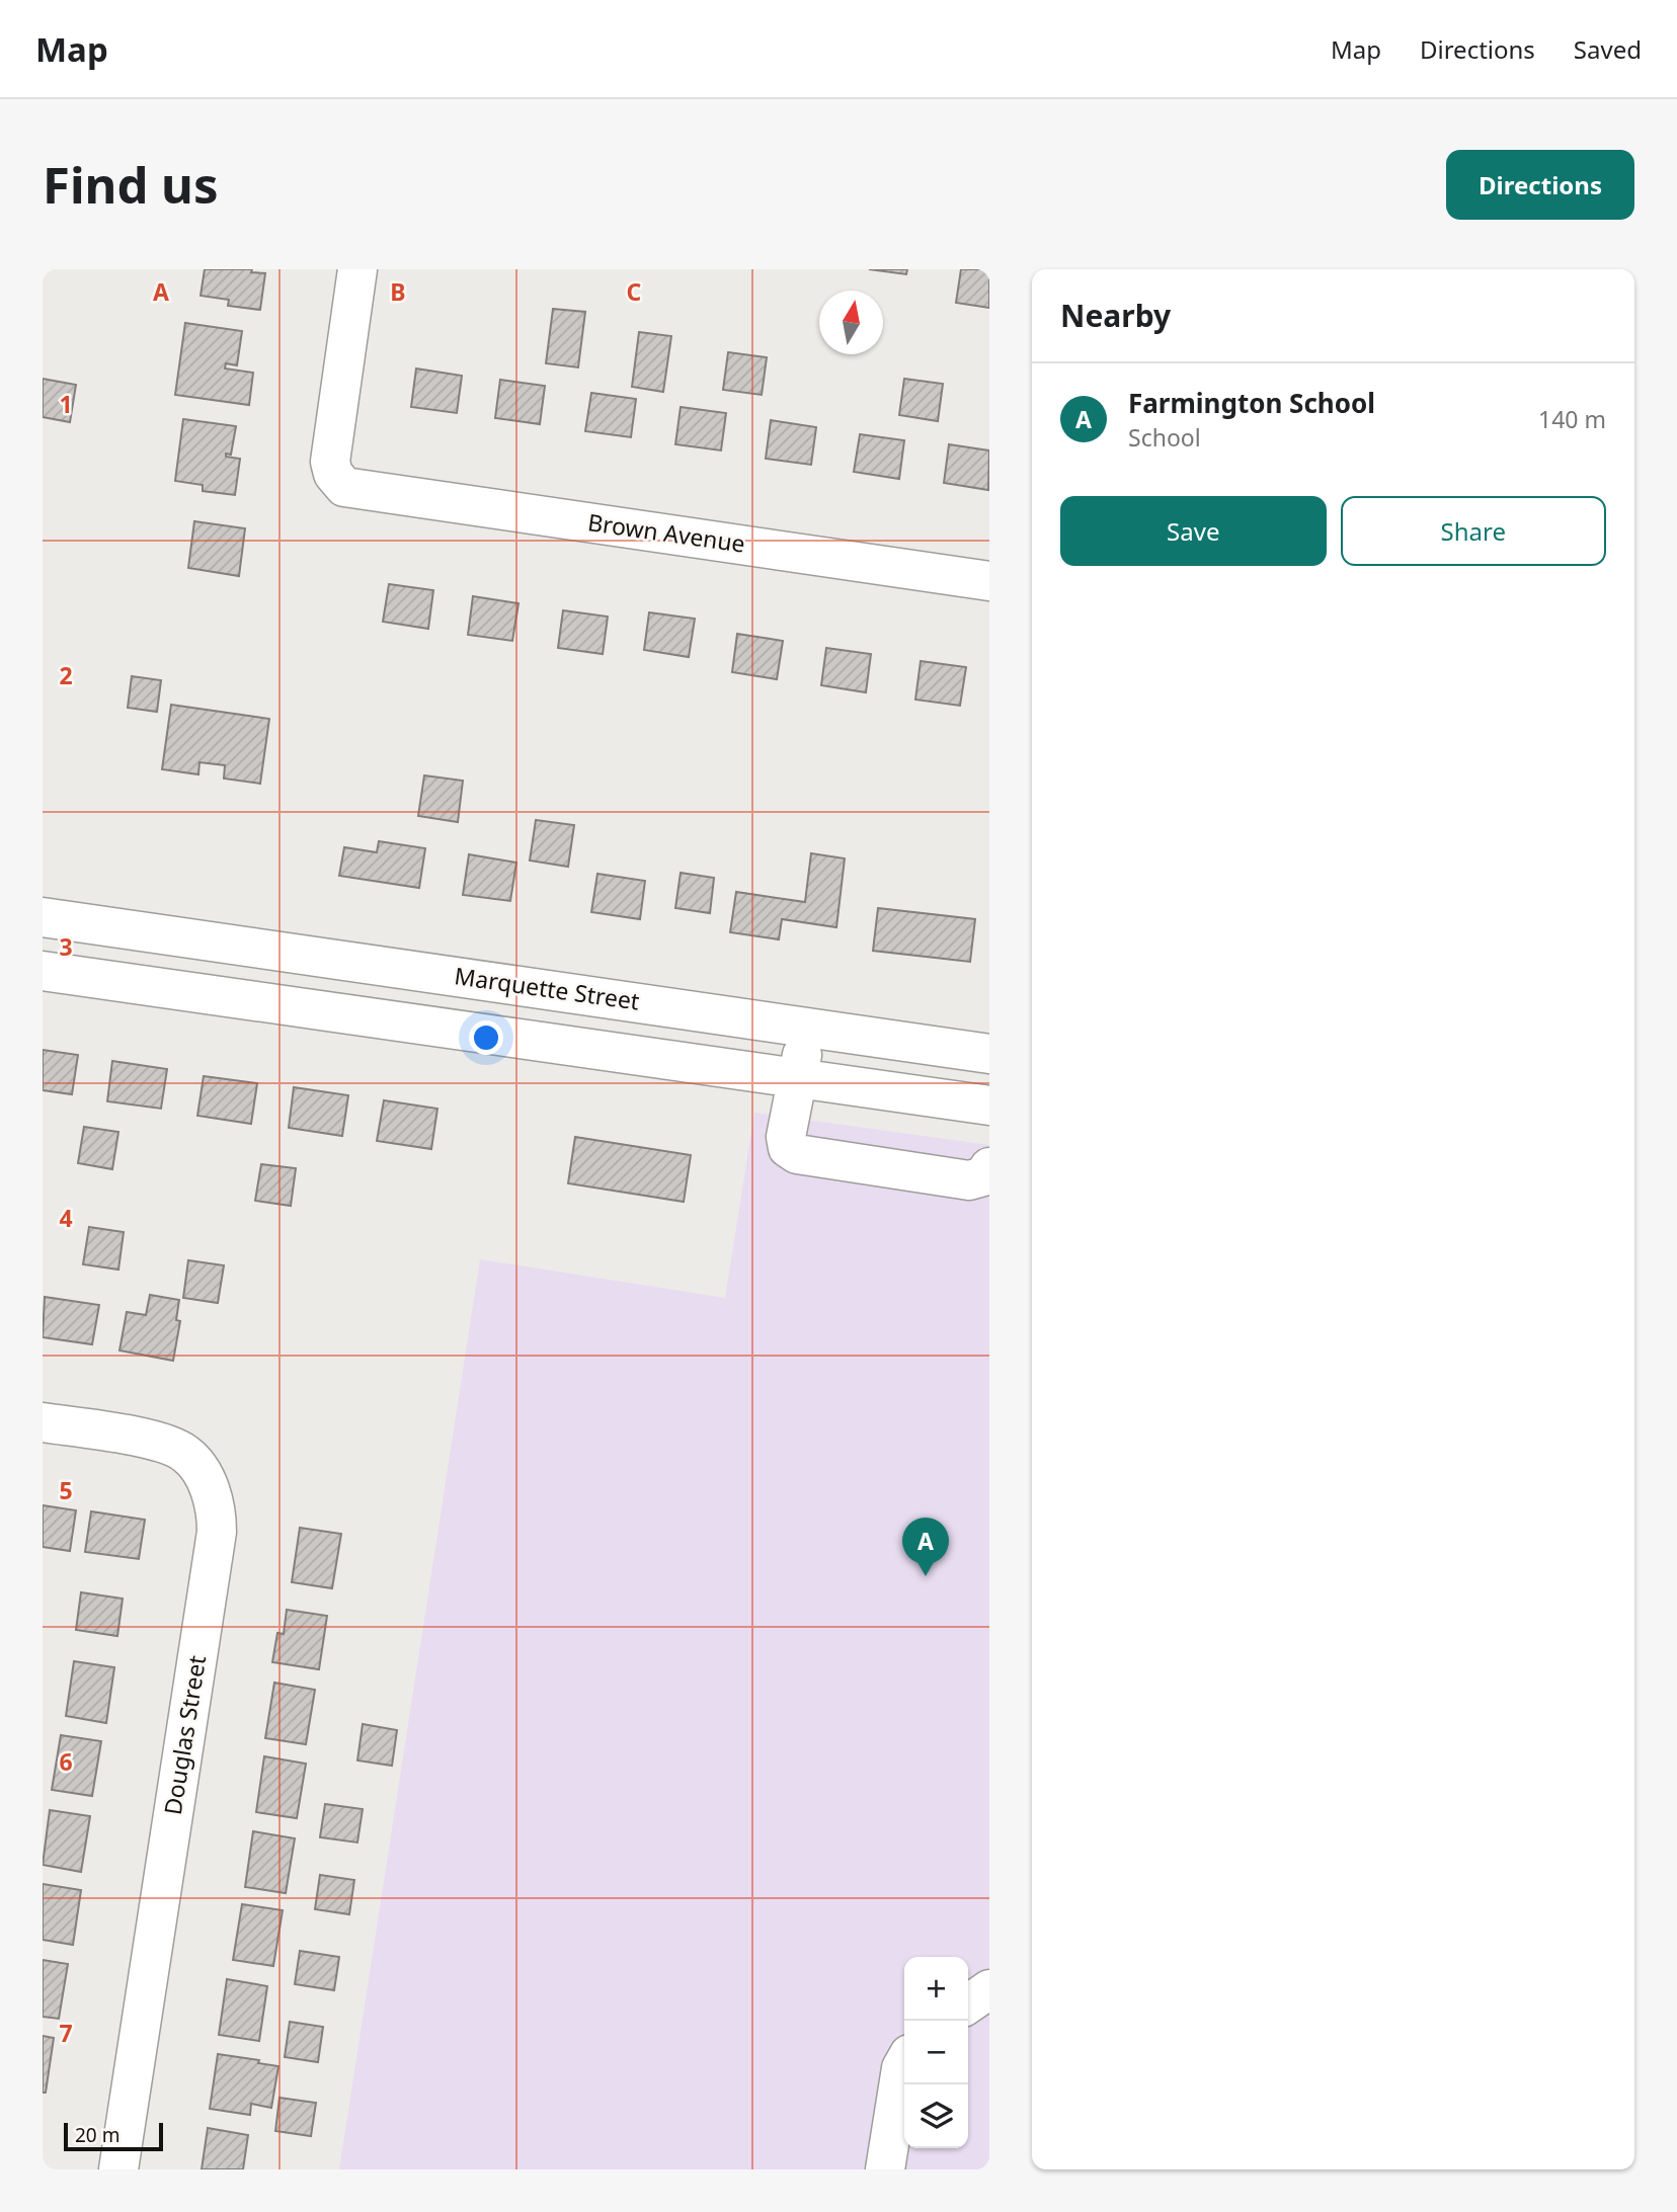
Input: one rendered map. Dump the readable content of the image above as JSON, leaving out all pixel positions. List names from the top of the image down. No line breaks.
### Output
{"streets":{"street":["Brown Avenue","Marquette Street","Douglas Street"]},"scale_bar":"20 m","north":"top","page":{"header":"Map","nav":["Map","Directions","Saved"],"buttons":["Directions",["Save","Share"]],"title":"Find us","heading":"Nearby","list":[{"mark":"A","name":"Farmington School","note":"School","value":"140 m"}],"pins":"A","map_buttons":["+","−"],"scale":"20 m"},"grid":{"columns":["A","B","C"],"rows":["1","2","3","4","5","6","7"]}}
